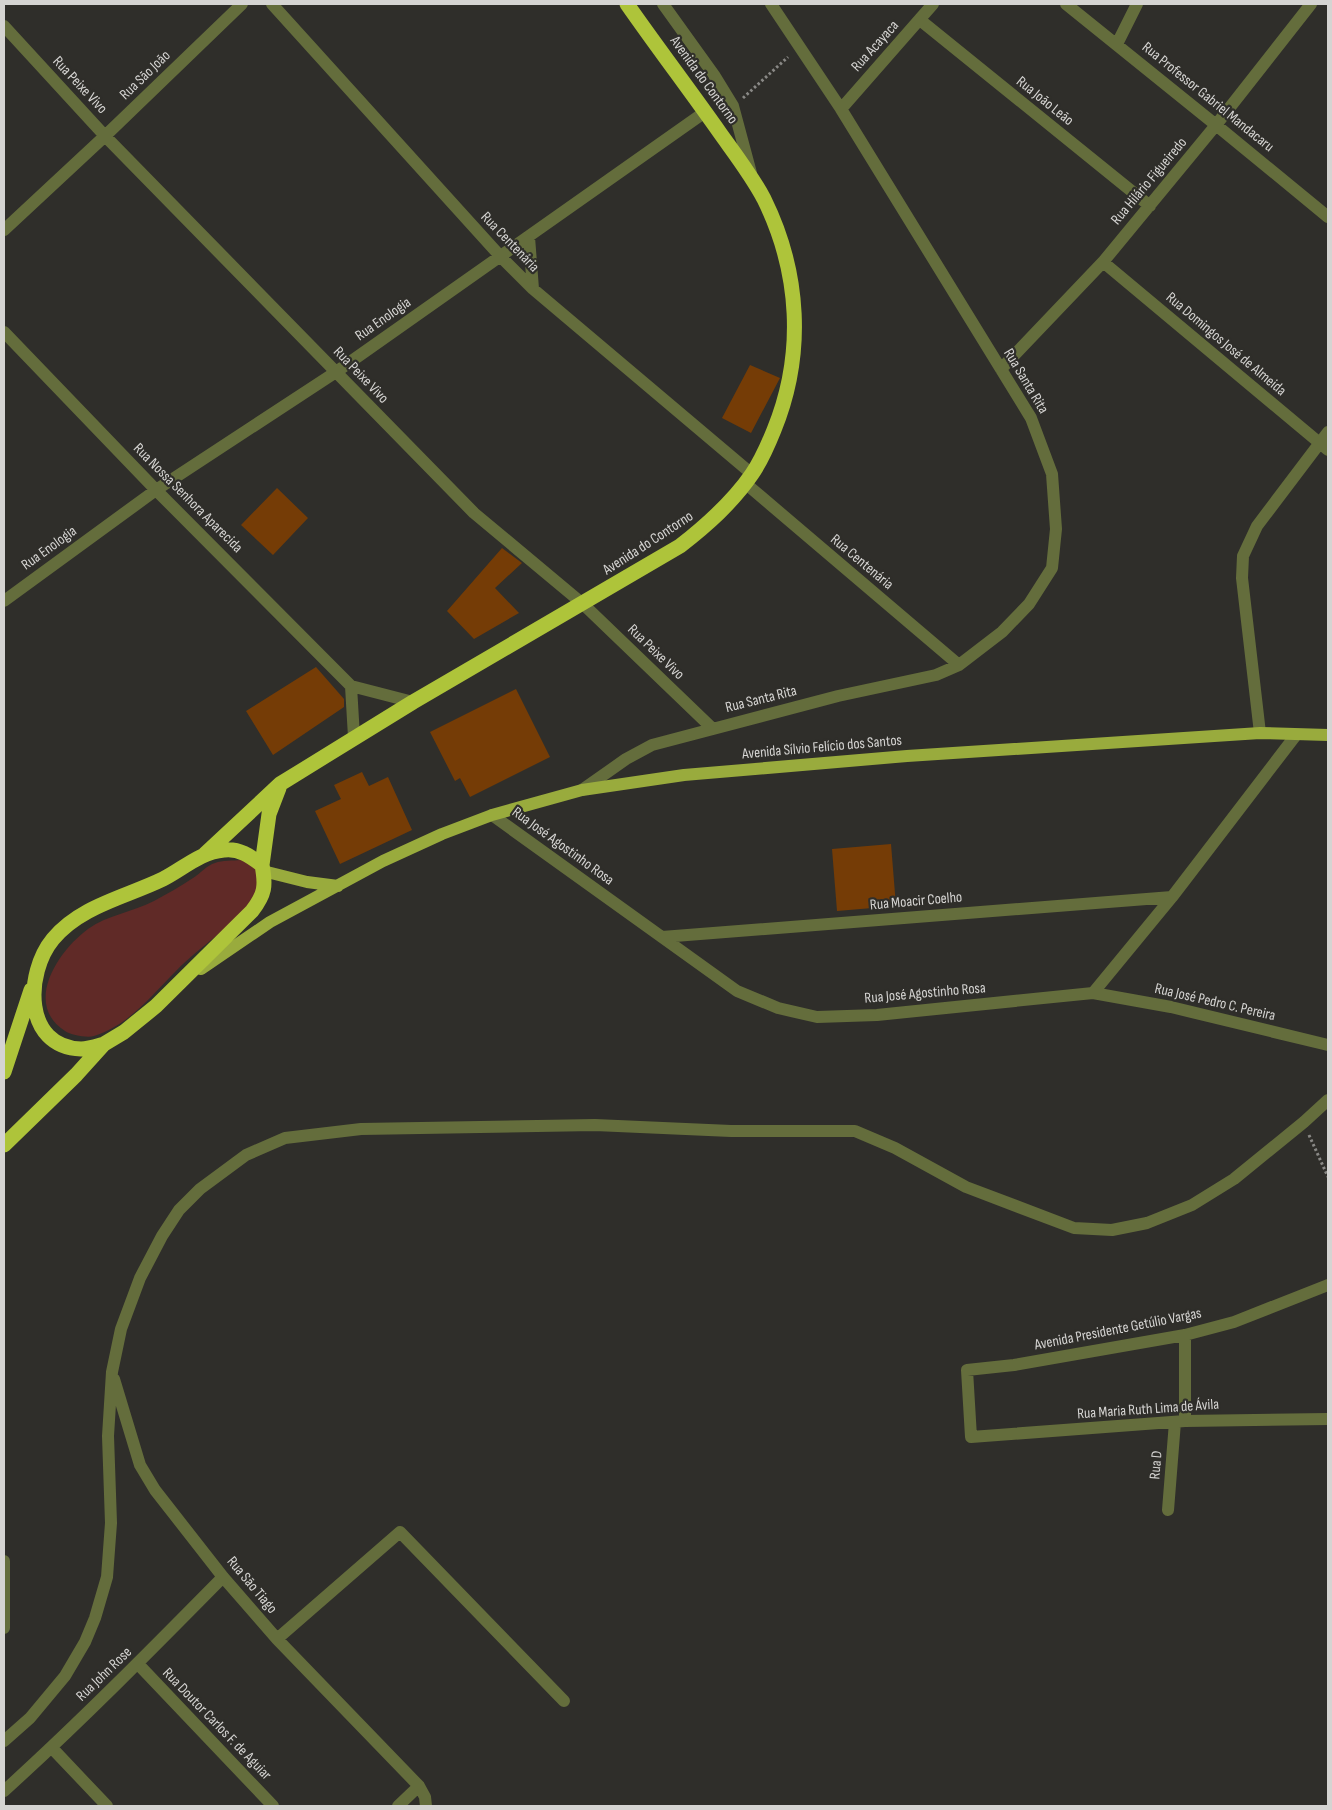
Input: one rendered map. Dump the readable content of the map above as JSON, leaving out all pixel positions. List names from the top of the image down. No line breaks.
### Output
{"streets":{"highway":["Avenida do Contorno"],"main road":["Avenida Sílvio Felício dos Santos"],"street":["Rua Acayaca","Rua São João","Rua Peixe Vivo","Rua Professor Gabriel Mandacaru","Rua João Leão","Rua Hilário Figueiredo","Rua Centenária","Rua Enologia","Rua Domingos José de Almeida","Rua Santa Rita","Rua Nossa Senhora Aparecida","Rua José Agostinho Rosa","Rua Moacir Coelho","Rua José Pedro C. Pereira","Avenida Presidente Getúlio Vargas","Rua Maria Ruth Lima de Ávila","Rua D","Rua São Tiago","Rua John Rose","Rua Doutor Carlos F. de Aguiar"]},"crossings":[["Rua Acayaca","Rua João Leão"],["Rua Acayaca","Rua Santa Rita"],["Rua São João","Rua Peixe Vivo"],["Avenida do Contorno","Rua Peixe Vivo"],["Avenida do Contorno","Rua Centenária"],["Avenida do Contorno","Rua Enologia"],["Rua Peixe Vivo","Rua Enologia"],["Rua Peixe Vivo","Rua Santa Rita"],["Rua Professor Gabriel Mandacaru","Rua Hilário Figueiredo"],["Rua João Leão","Rua Hilário Figueiredo"],["Rua Hilário Figueiredo","Rua Domingos José de Almeida"],["Rua Hilário Figueiredo","Rua Santa Rita"],["Rua Centenária","Rua Enologia"],["Rua Centenária","Rua Santa Rita"],["Rua Enologia","Rua Nossa Senhora Aparecida"],["Rua Santa Rita","Avenida Sílvio Felício dos Santos"],["Avenida Sílvio Felício dos Santos","Rua José Agostinho Rosa"],["Rua José Agostinho Rosa","Rua Moacir Coelho"],["Rua José Agostinho Rosa","Rua José Pedro C. Pereira"],["Avenida Presidente Getúlio Vargas","Rua Maria Ruth Lima de Ávila"],["Avenida Presidente Getúlio Vargas","Rua D"],["Rua Maria Ruth Lima de Ávila","Rua D"],["Rua São Tiago","Rua John Rose"],["Rua John Rose","Rua Doutor Carlos F. de Aguiar"]]}
